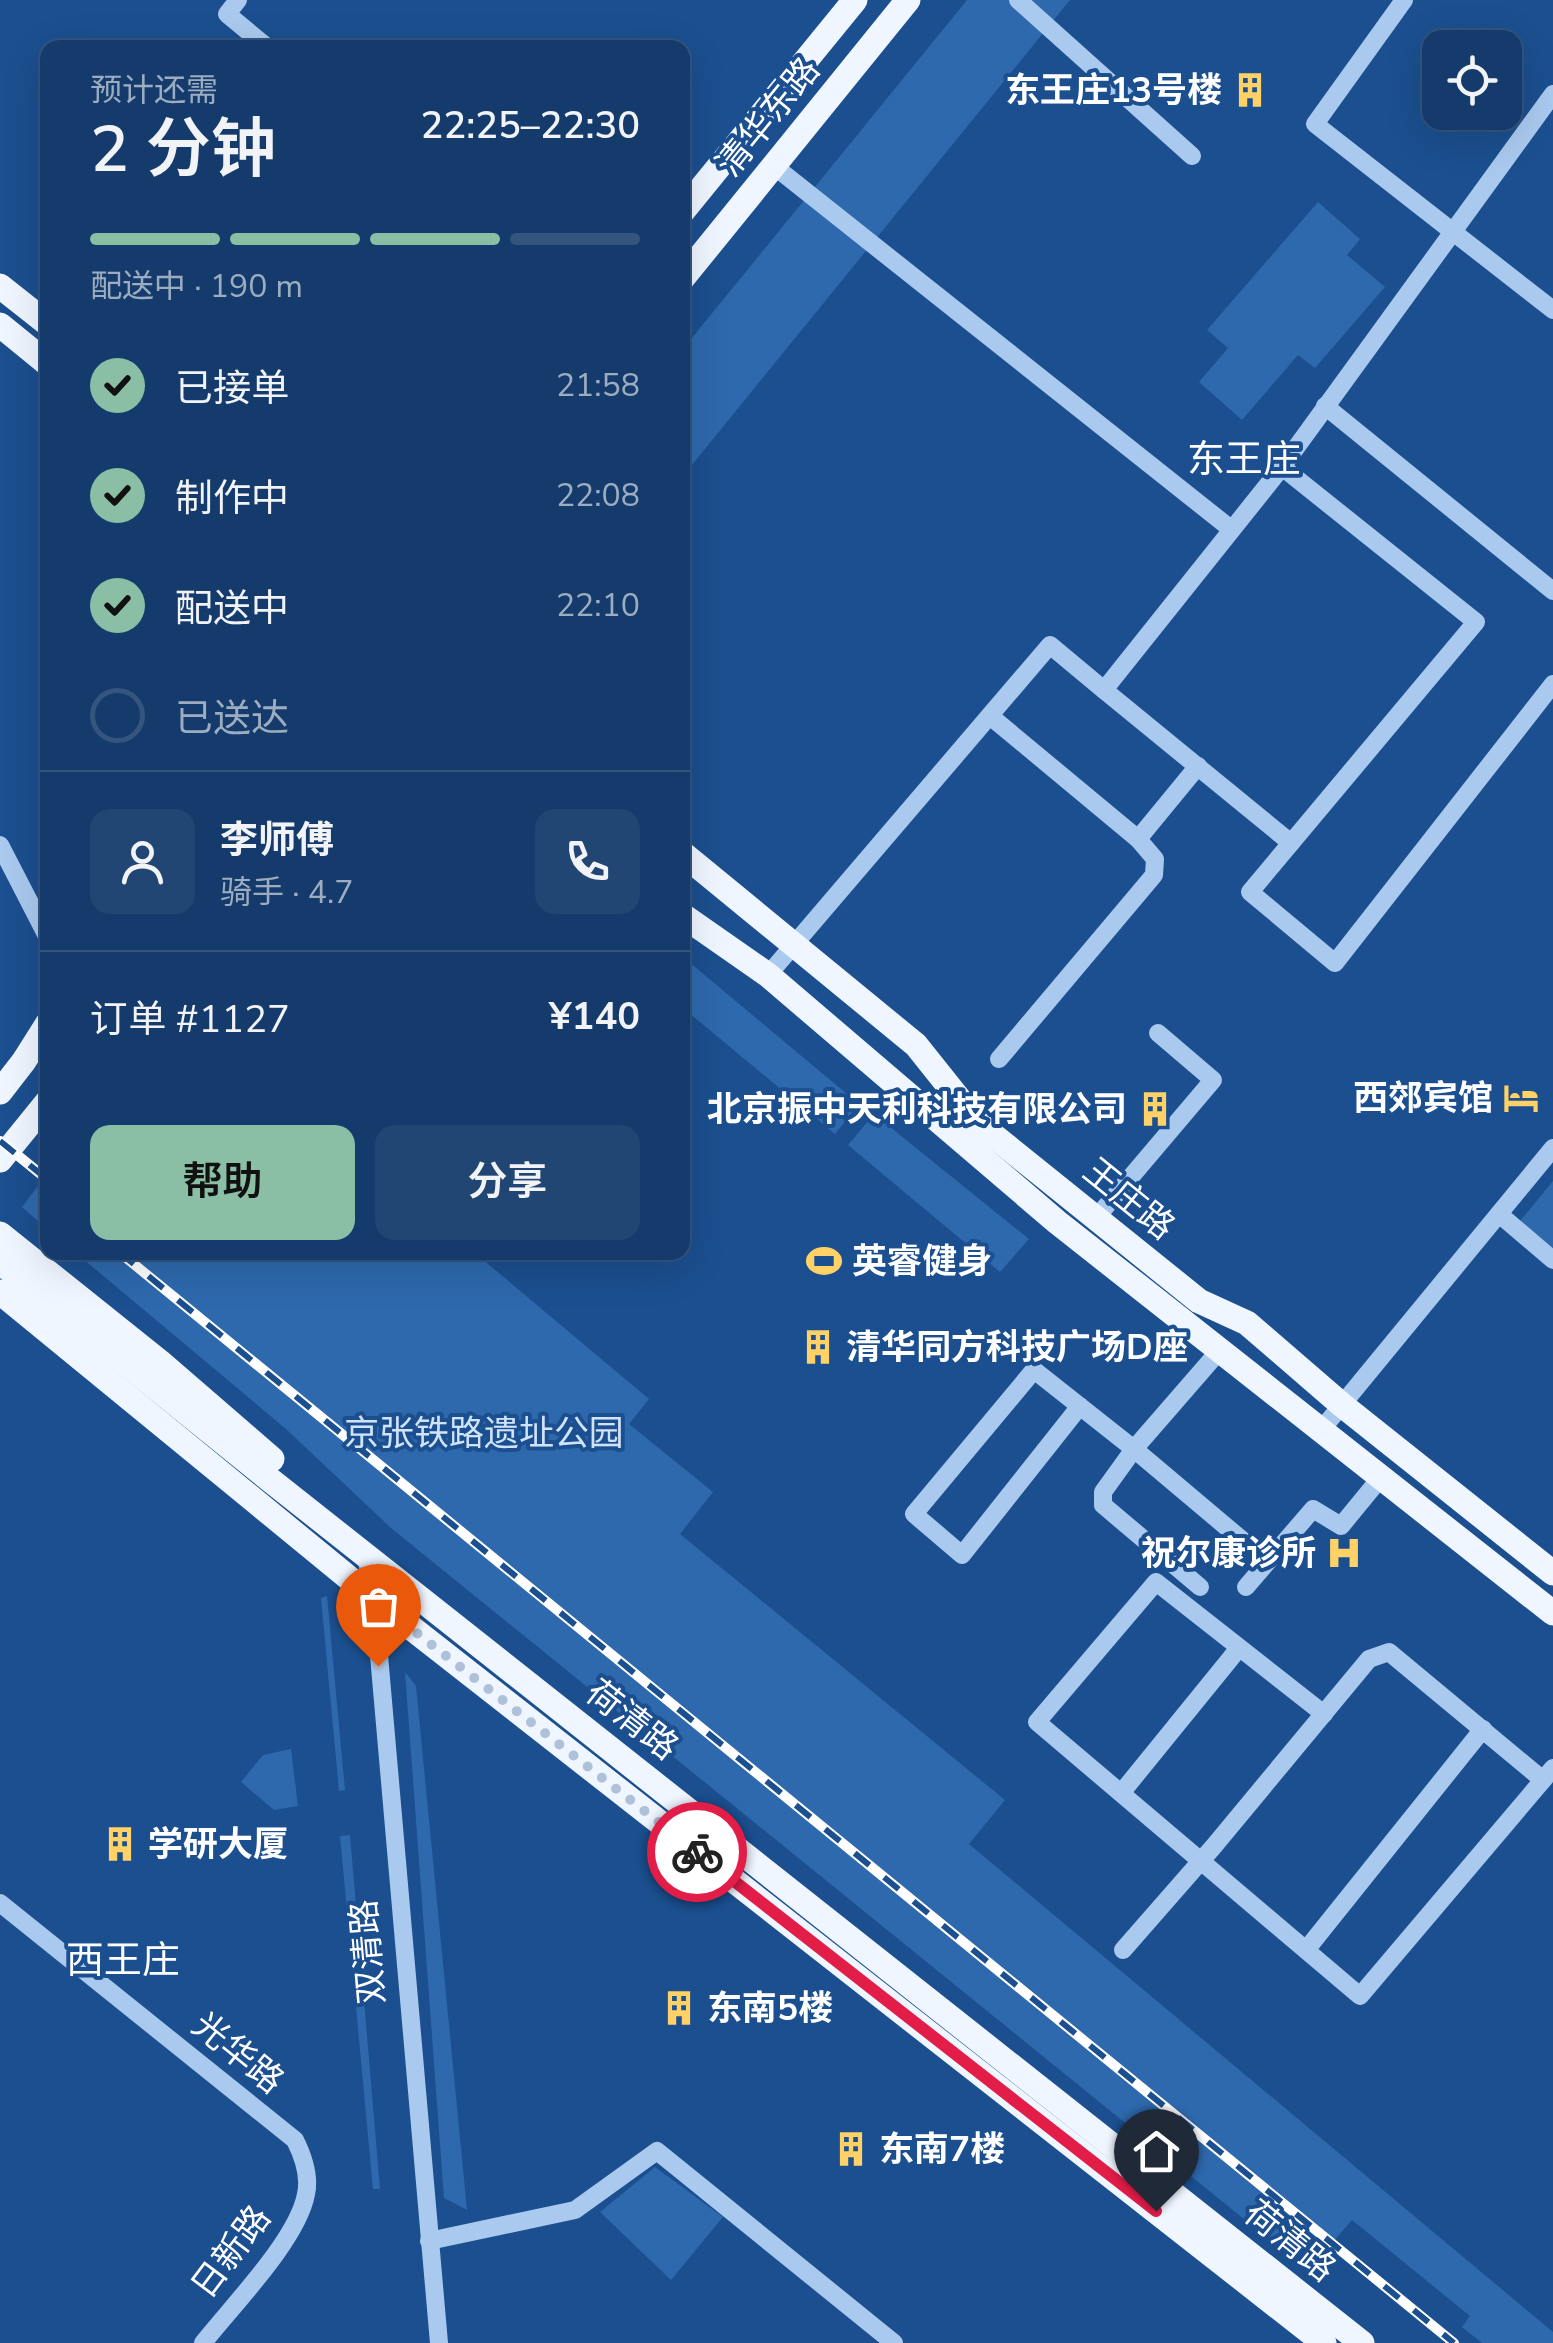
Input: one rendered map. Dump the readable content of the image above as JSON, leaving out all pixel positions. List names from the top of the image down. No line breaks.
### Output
{"streets":{"main road":["清华东路","王庄路","荷清路"],"street":["双清路","光华路","日新路"]},"crossings":[["荷清路","双清路"],["光华路","日新路"]],"districts":["东王庄","西王庄"],"parks":["京张铁路遗址公园"],"places":{"building":["东王庄13号楼","北京振中天利科技有限公司","清华同方科技广场D座","学研大厦","东南5楼","东南7楼"],"hotel":["西郊宾馆"],"sports":["英睿健身"],"hospital":["祝尔康诊所"]},"page":{"heading":["2 分钟","预计还需","22:25–22:30"],"panel":["李师傅","骑手 · 4.7","订单 #1127","¥140"],"bar":"配送中 · 190 m","list":[["已接单","21:58"],["制作中","22:08"],["配送中","22:10"],"已送达"],"buttons":["帮助","分享"]}}
